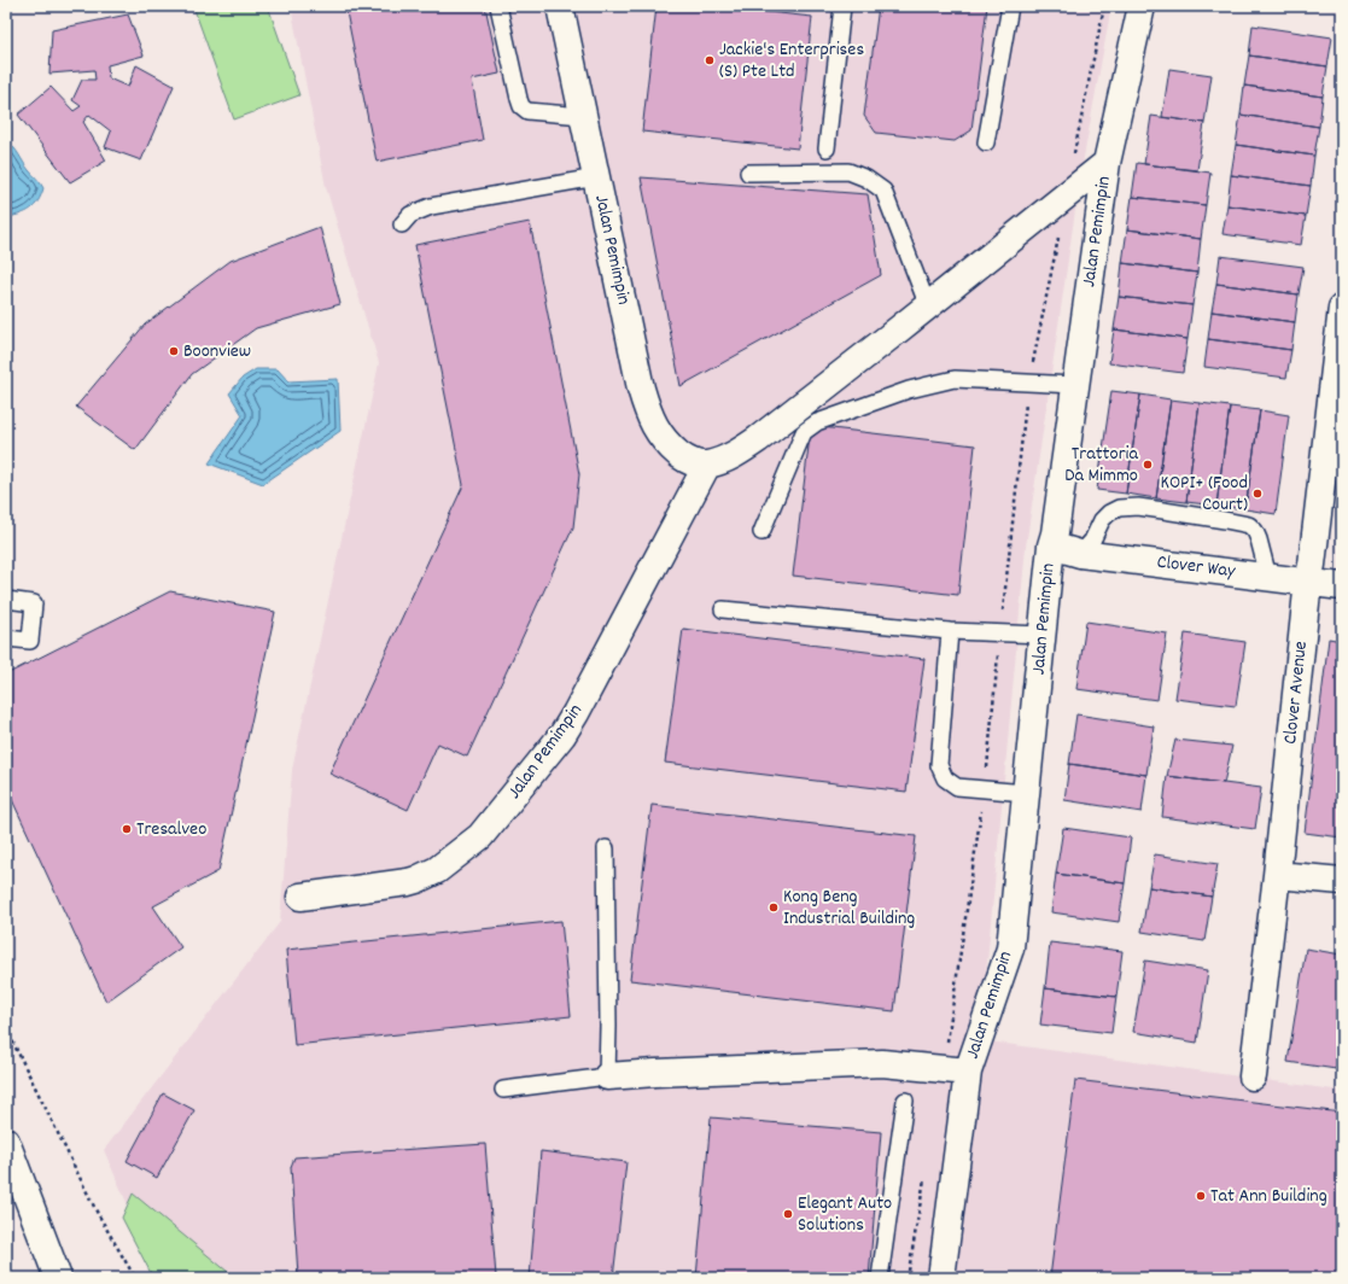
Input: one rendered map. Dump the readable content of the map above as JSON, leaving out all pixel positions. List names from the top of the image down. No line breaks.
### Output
{"streets":{"street":["Jalan Pemimpin","Clover Way","Clover Avenue"]},"crossings":[["Jalan Pemimpin","Clover Way"],["Clover Way","Clover Avenue"]],"places":["Jackie's Enterprises (S) Pte Ltd","Boonview","Trattoria Da Mimmo","KOPI+ (Food Court)","Tresalveo","Kong Beng Industrial Building","Tat Ann Building","Elegant Auto Solutions"]}
